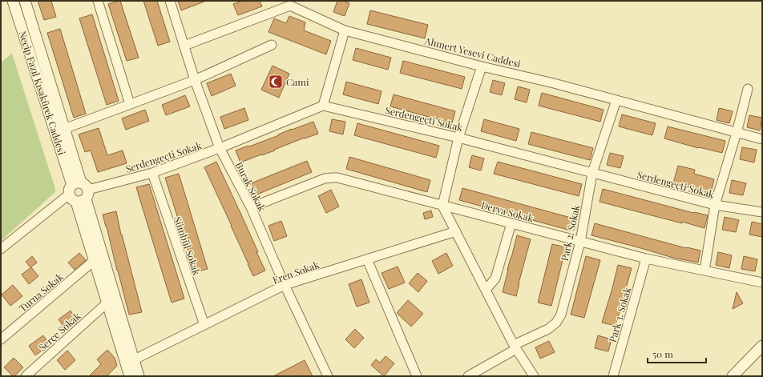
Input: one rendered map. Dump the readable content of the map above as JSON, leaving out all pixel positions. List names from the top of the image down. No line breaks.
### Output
{"streets":{"street":["Ahmert Yesevi Caddesi","Necip Fazıl Kısakürek Caddesi","Serdengeçti Sokak","Burak Sokak","Derya Sokak","Park 2. Sokak","Sümbül Sokak","Eren Sokak","Turna Sokak","Park 3. Sokak","Serçe Sokak"]},"crossings":[["Ahmert Yesevi Caddesi","Burak Sokak"],["Ahmert Yesevi Caddesi","Park 2. Sokak"],["Necip Fazıl Kısakürek Caddesi","Serdengeçti Sokak"],["Necip Fazıl Kısakürek Caddesi","Eren Sokak"],["Necip Fazıl Kısakürek Caddesi","Turna Sokak"],["Necip Fazıl Kısakürek Caddesi","Serçe Sokak"],["Serdengeçti Sokak","Burak Sokak"],["Serdengeçti Sokak","Park 2. Sokak"],["Serdengeçti Sokak","Sümbül Sokak"],["Burak Sokak","Derya Sokak"],["Burak Sokak","Eren Sokak"],["Derya Sokak","Park 2. Sokak"],["Derya Sokak","Park 3. Sokak"],["Sümbül Sokak","Eren Sokak"]],"places":{"mosque":["Cami"]},"scale_bar":"50 m"}
